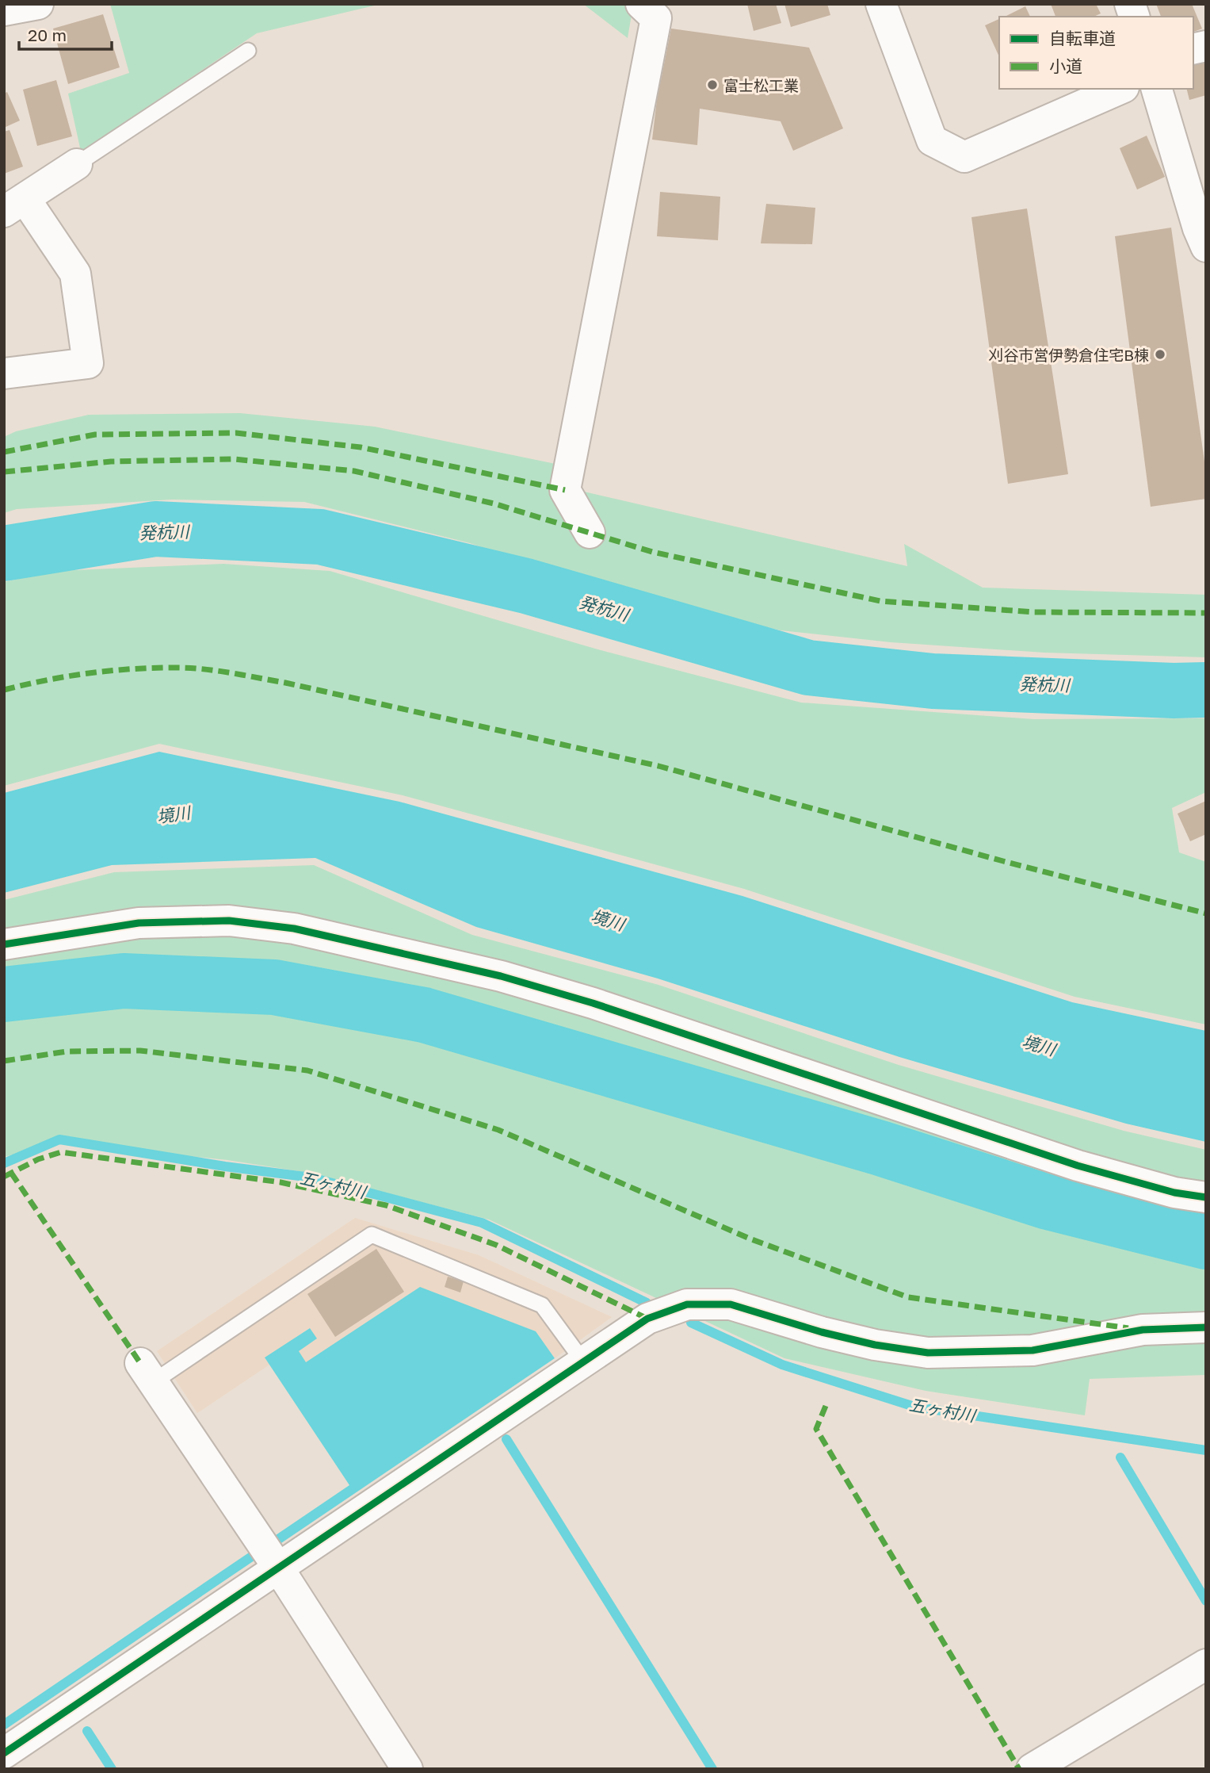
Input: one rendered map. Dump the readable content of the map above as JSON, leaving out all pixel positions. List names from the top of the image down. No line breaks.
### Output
{"water":["発杭川","境川","五ヶ村川"],"places":["富士松工業","刈谷市営伊勢倉住宅B棟"],"legend":["自転車道","小道"],"scale_bar":"20 m"}
